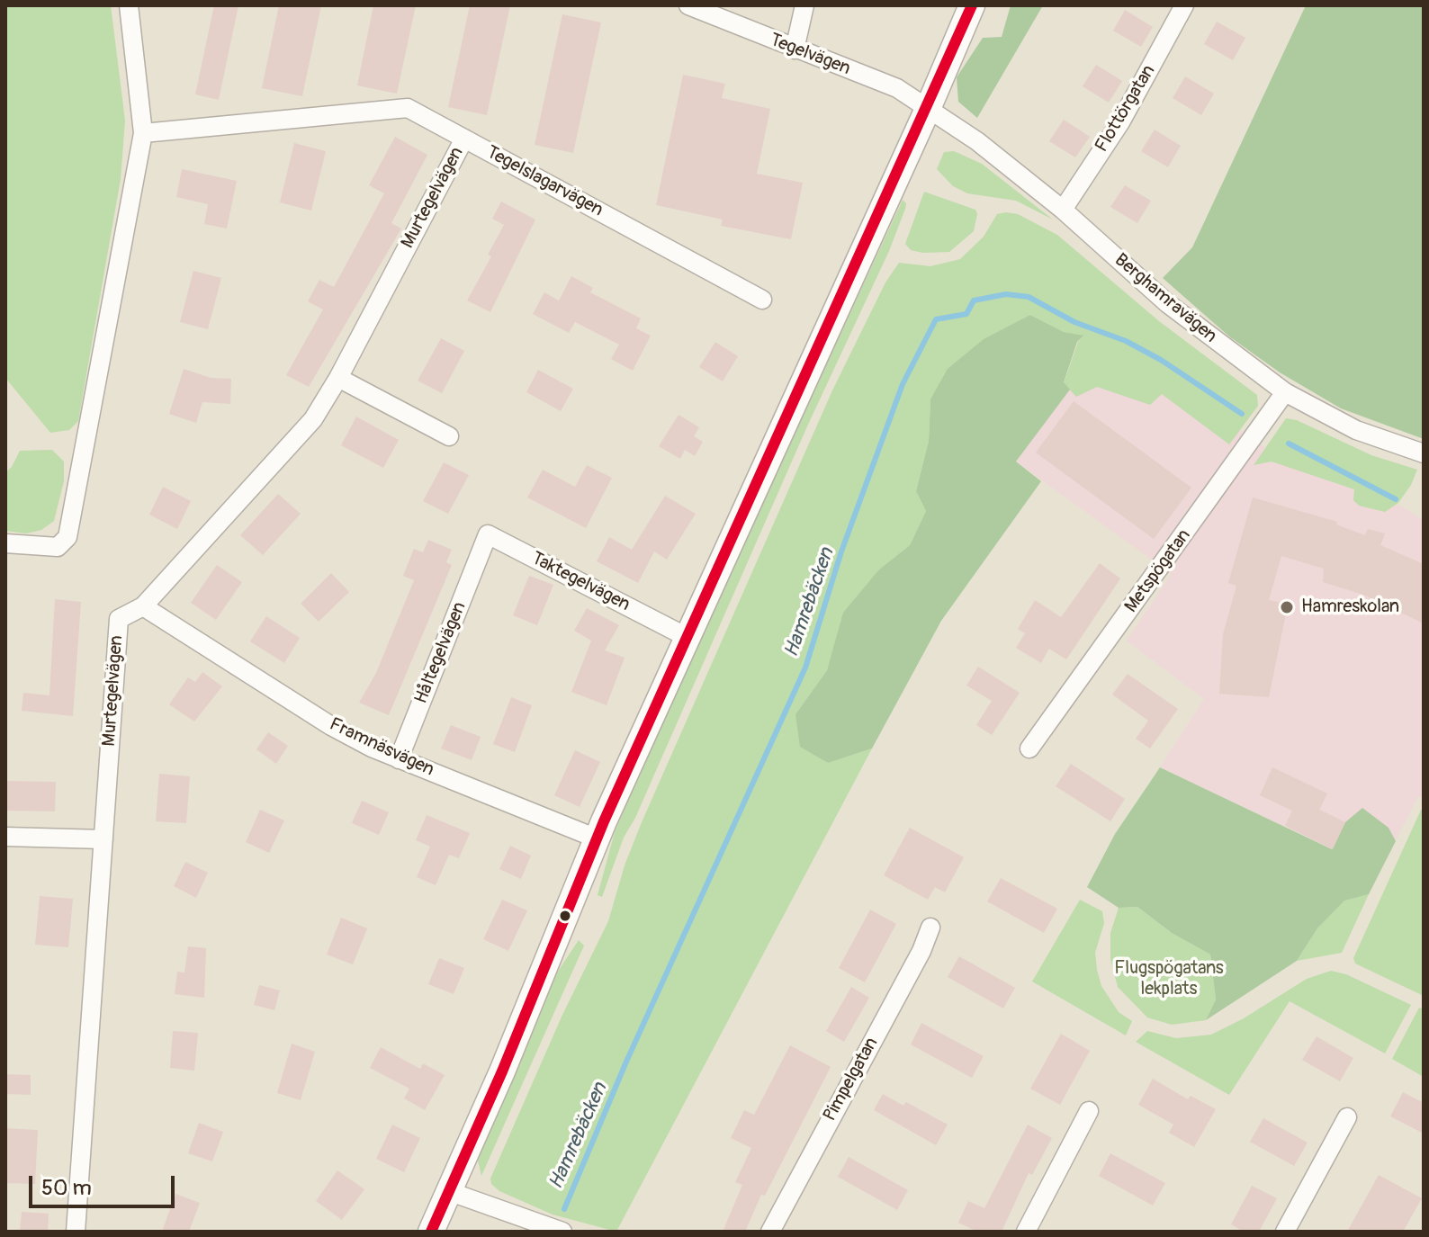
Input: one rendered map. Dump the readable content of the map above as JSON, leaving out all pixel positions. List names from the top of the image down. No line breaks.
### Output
{"streets":{"street":["Tegelvägen","Flottörgatan","Tegelslagarvägen","Murtegelvägen","Berghamravägen","Metspögatan","Taktegelvägen","Håltegelvägen","Framnäsvägen","Pimpelgatan"]},"crossings":[["Tegelvägen","Berghamravägen"],["Flottörgatan","Berghamravägen"],["Tegelslagarvägen","Murtegelvägen"],["Murtegelvägen","Framnäsvägen"],["Berghamravägen","Metspögatan"],["Taktegelvägen","Håltegelvägen"],["Håltegelvägen","Framnäsvägen"]],"water":["Hamrebäcken"],"parks":["Flugspögatans lekplats"],"places":["Hamreskolan"],"scale_bar":"50 m"}
